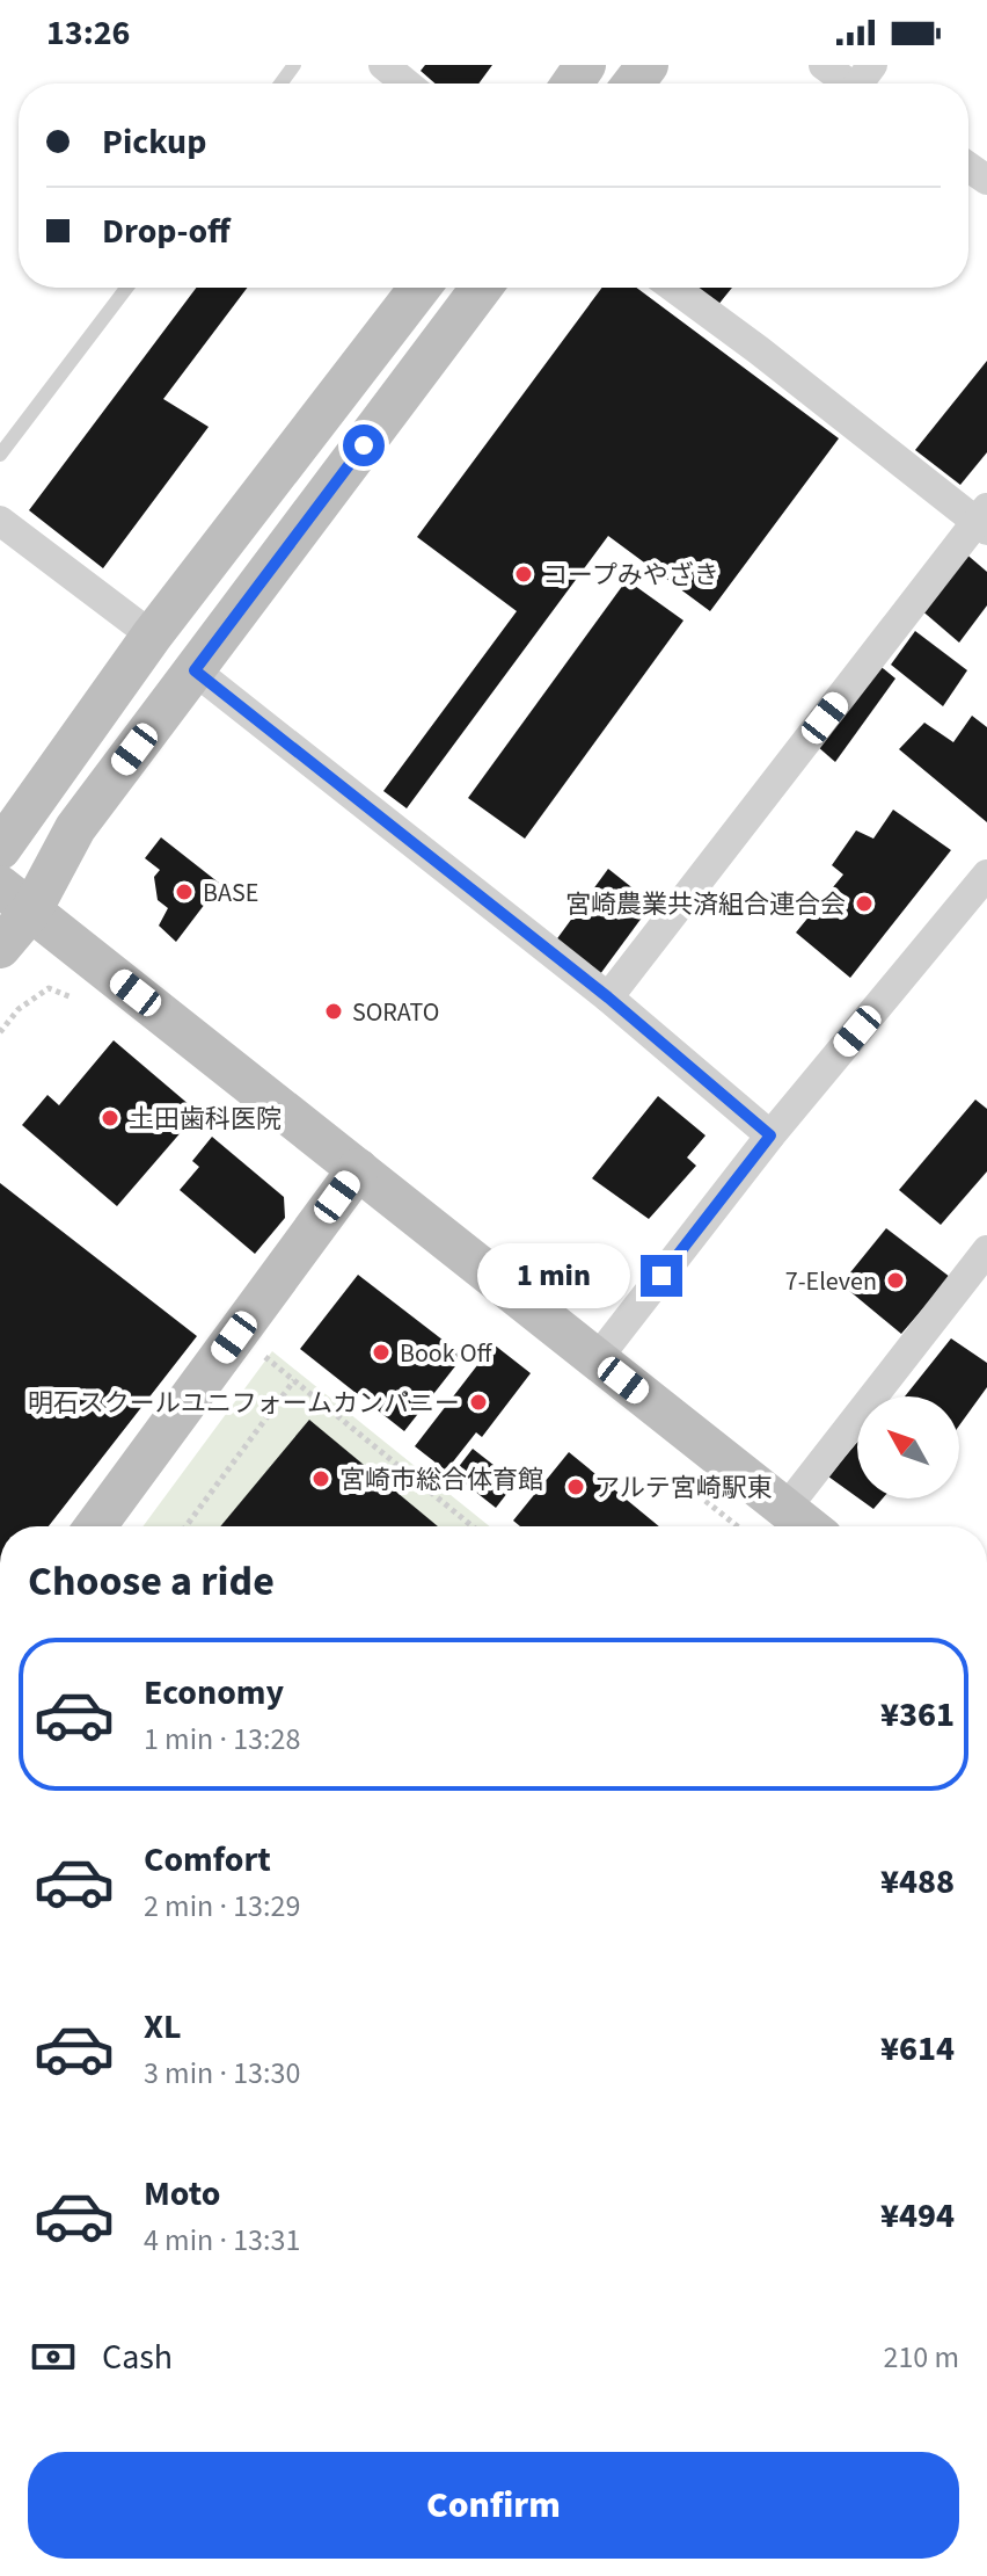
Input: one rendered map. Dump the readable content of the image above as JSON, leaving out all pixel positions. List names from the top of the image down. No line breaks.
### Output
{"places":["コープみやざき","BASE","宮崎農業共済組合連合会","SORATO","土田歯科医院","7-Eleven","Book Off","明石スクールユニフォームカンパニー","宮崎市総合体育館","アルテ宮崎駅東"],"north":"top left","page":{"status":"13:26","banner":["Pickup","Drop-off"],"bubble":"1 min","heading":"Choose a ride","list":[{"name":"Economy","note":"1 min · 13:28","value":"¥361"},{"name":"Comfort","note":"2 min · 13:29","value":"¥488"},{"name":"XL","note":"3 min · 13:30","value":"¥614"},{"name":"Moto","note":"4 min · 13:31","value":"¥494"}],"pay":["Cash","210 m"],"buttons":"Confirm"}}
